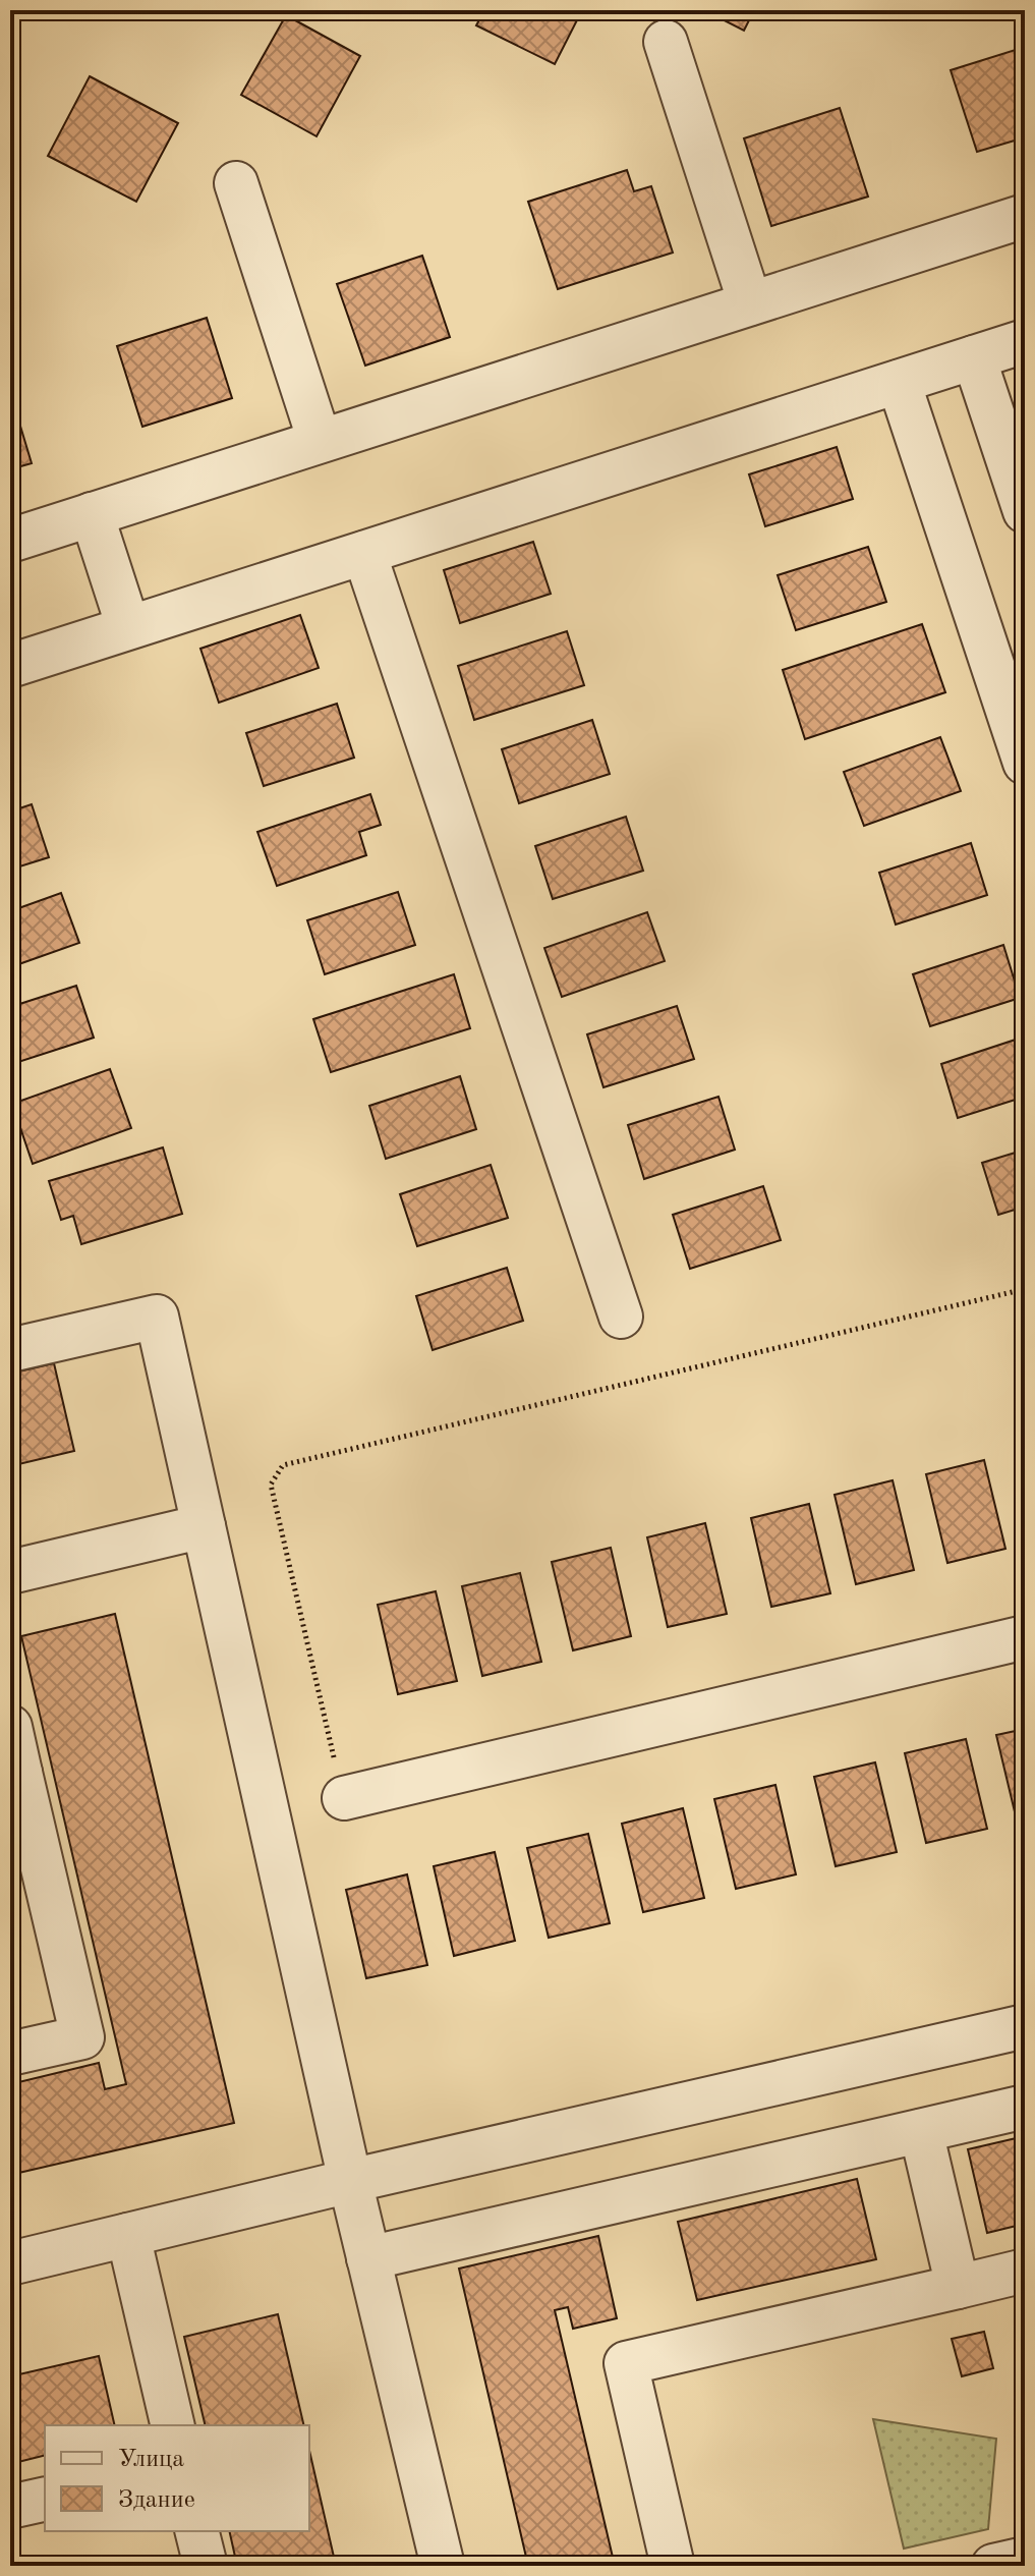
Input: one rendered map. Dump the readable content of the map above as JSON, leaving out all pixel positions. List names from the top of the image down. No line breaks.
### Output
{"legend":["Улица","Здание"]}
